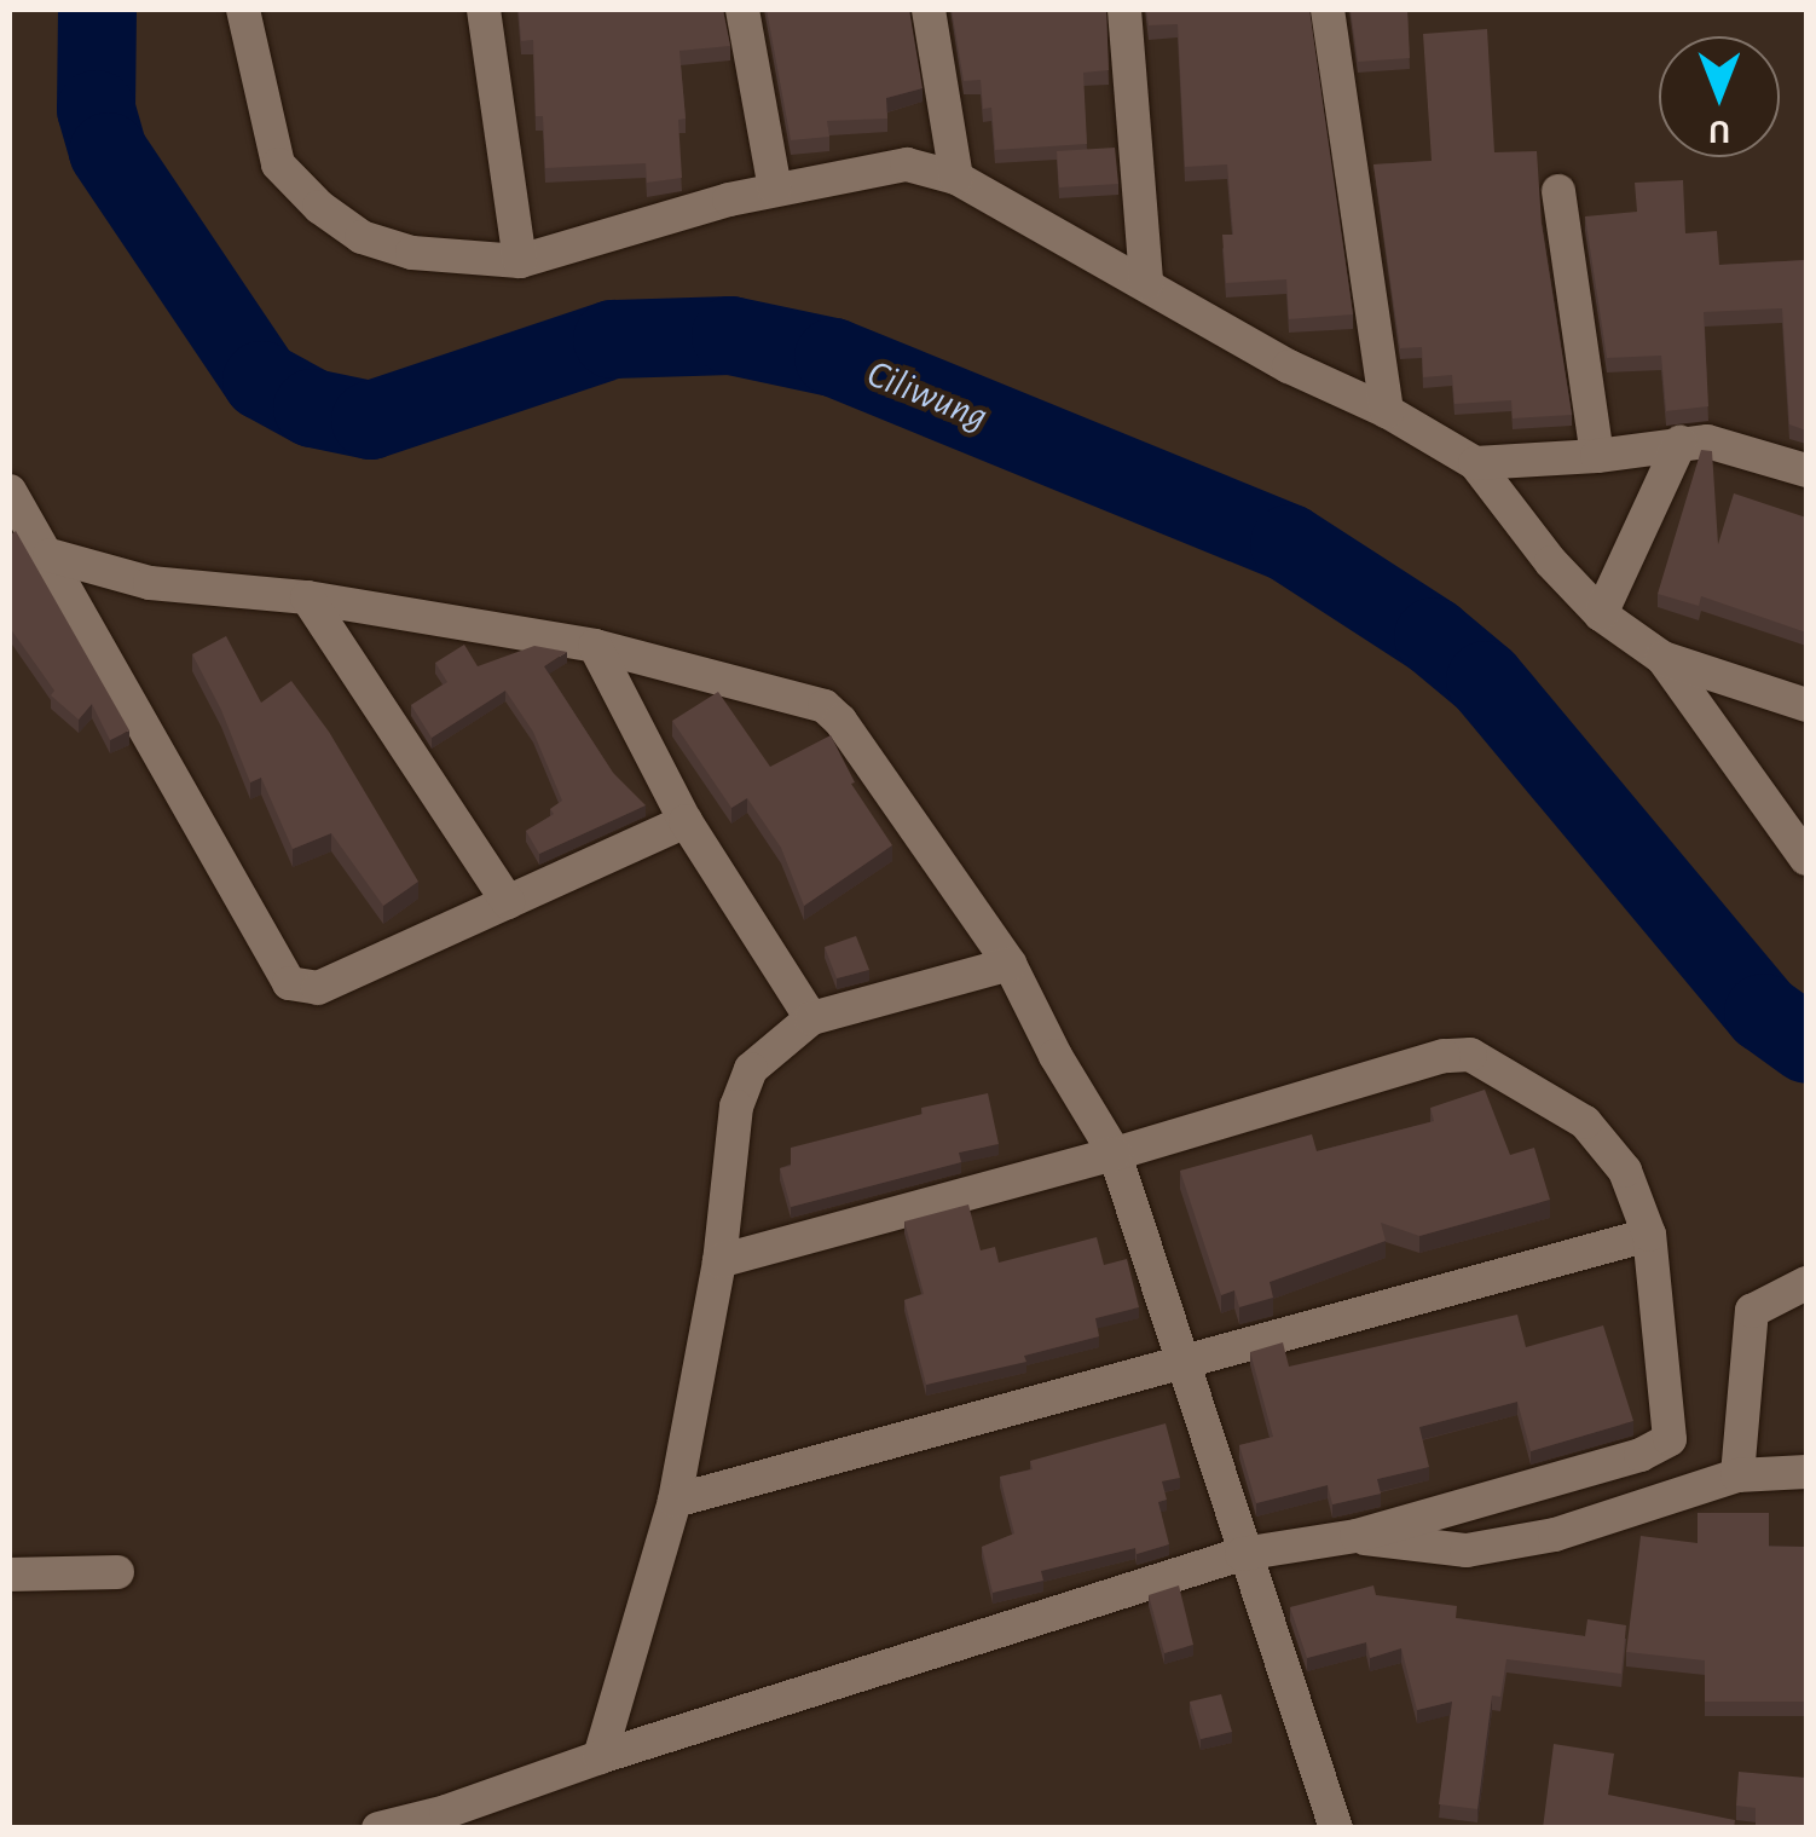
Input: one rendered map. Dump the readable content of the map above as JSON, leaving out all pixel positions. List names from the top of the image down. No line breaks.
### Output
{"water":["Ciliwung"],"north":"bottom"}
